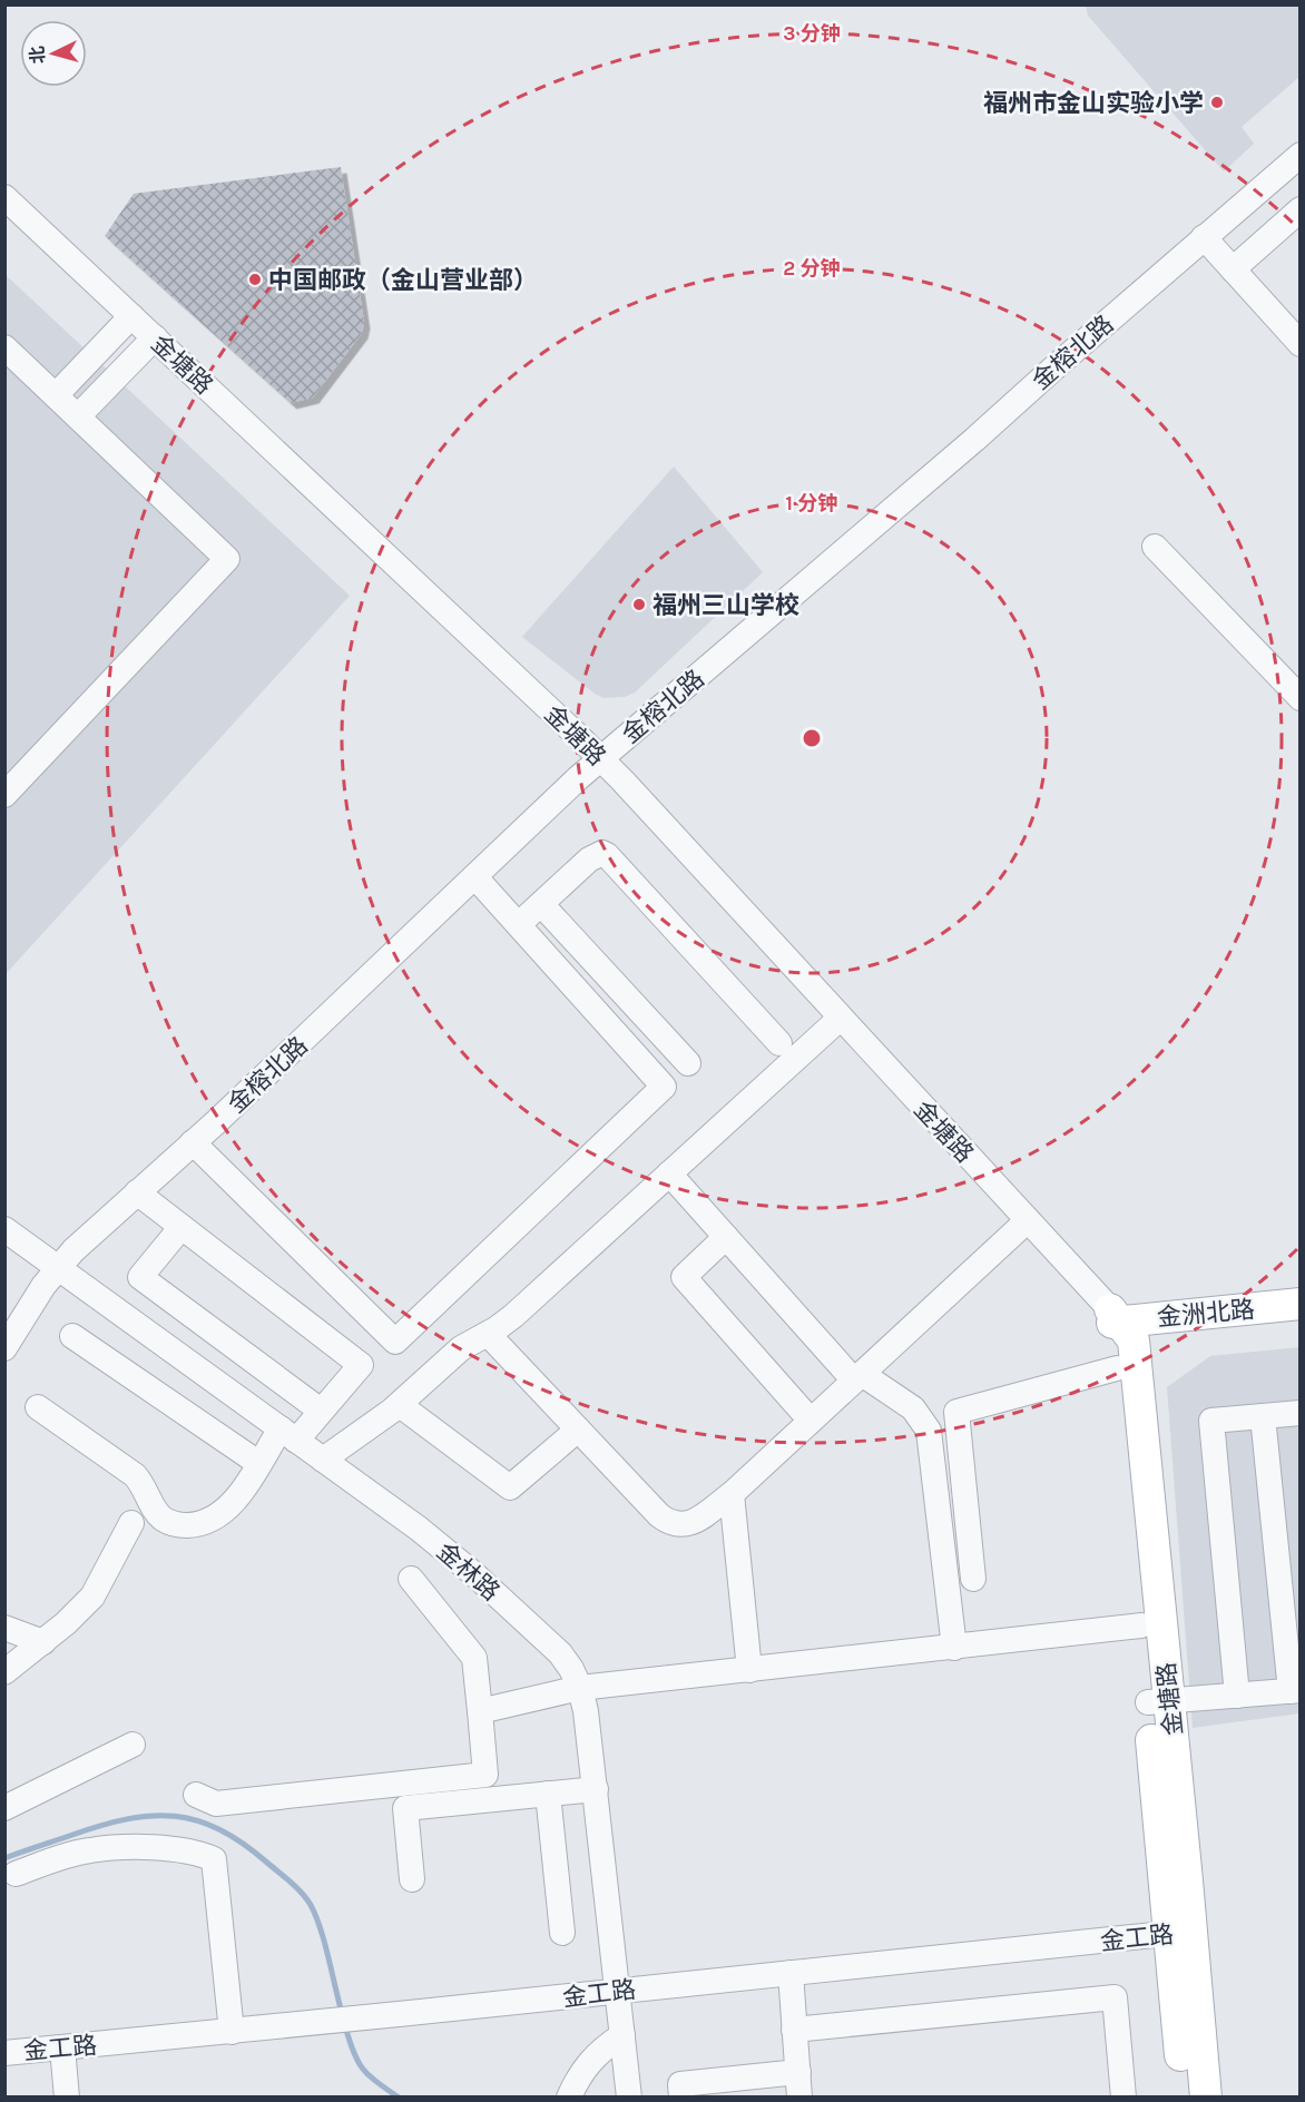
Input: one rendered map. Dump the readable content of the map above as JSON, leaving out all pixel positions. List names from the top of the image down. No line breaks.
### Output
{"streets":{"main road":["金塘路","金洲北路"],"street":["金榕北路","金林路","金工路"]},"crossings":[["金榕北路","金塘路"],["金榕北路","金林路"],["金塘路","金洲北路"],["金塘路","金工路"],["金林路","金工路"]],"places":["福州市金山实验小学","中国邮政（金山营业部）","福州三山学校"],"north":"left","rings":["3 分钟","2 分钟","1 分钟"]}
